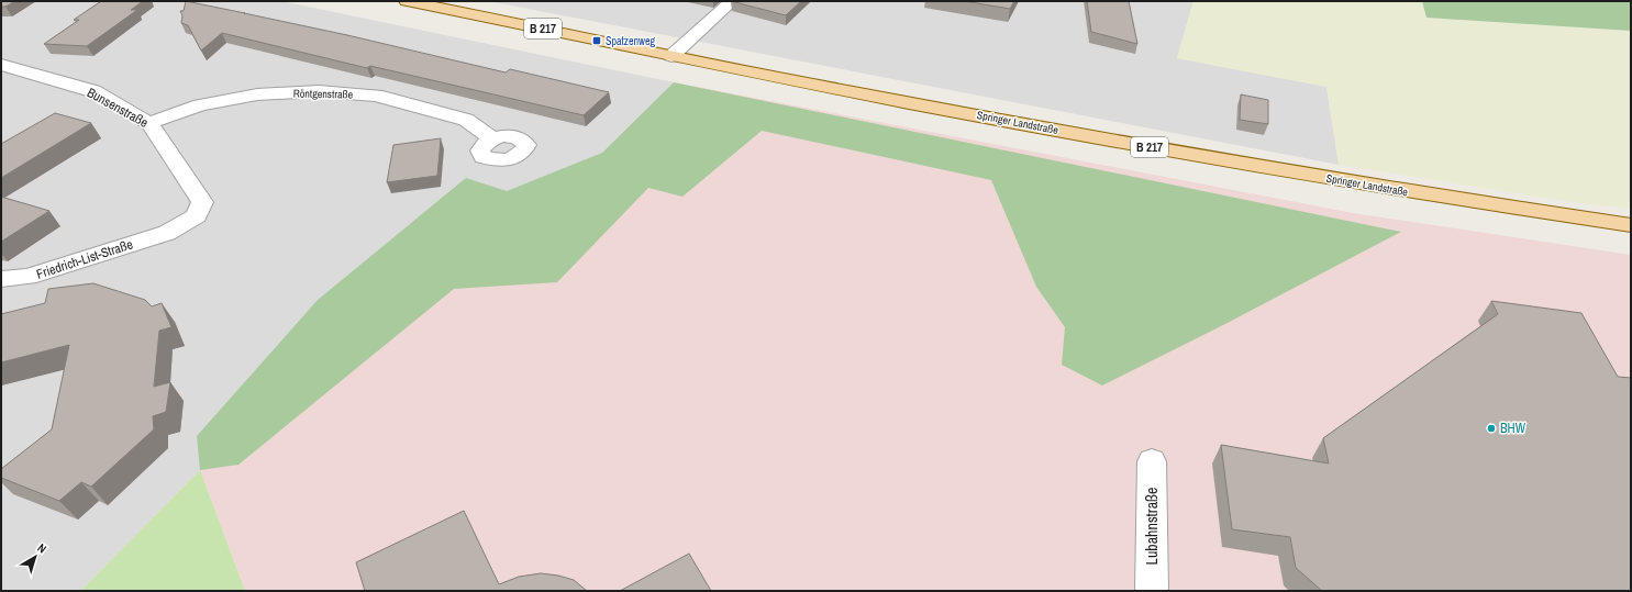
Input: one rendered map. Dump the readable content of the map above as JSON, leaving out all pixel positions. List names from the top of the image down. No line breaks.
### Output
{"streets":{"main road":["B 217","Springer Landstraße"],"street":["Röntgenstraße","Bunsenstraße","Friedrich-List-Straße","Lubahnstraße"]},"crossings":[["Röntgenstraße","Bunsenstraße"],["Bunsenstraße","Friedrich-List-Straße"]],"places":{"transit":["Spatzenweg"],"other":["BHW"]},"north":"top right"}
